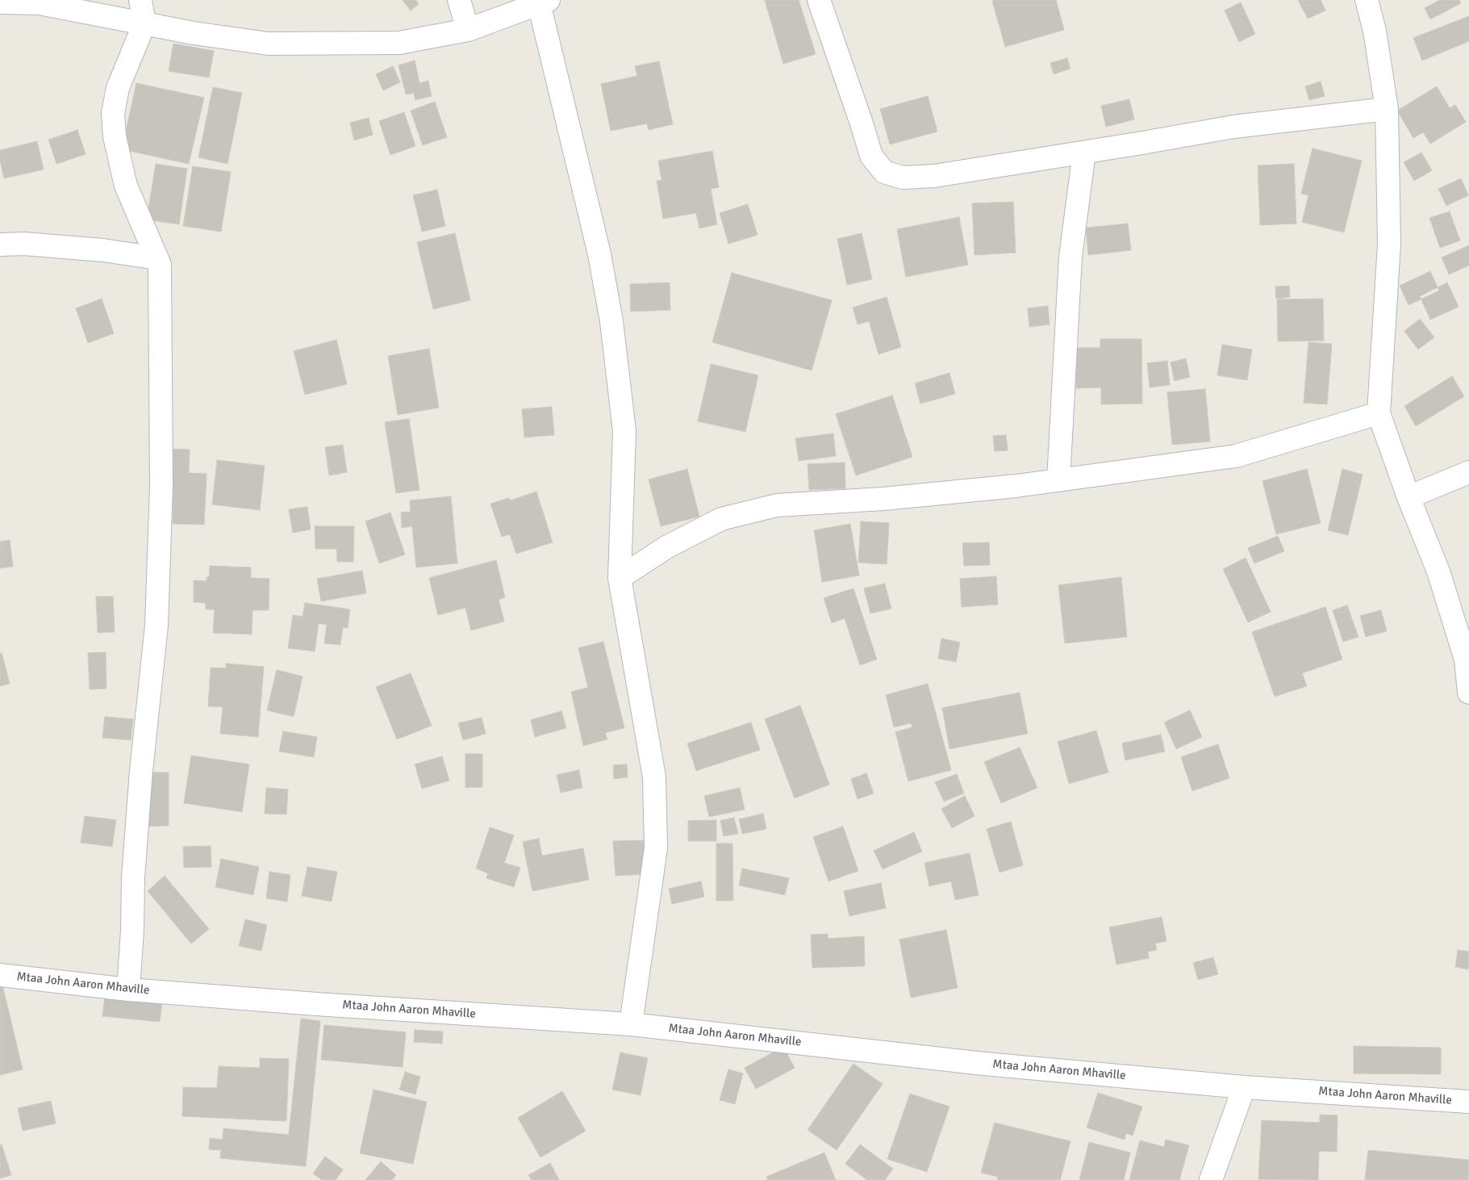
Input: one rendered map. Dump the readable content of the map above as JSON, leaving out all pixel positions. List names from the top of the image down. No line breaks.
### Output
{"streets":{"street":["Mtaa John Aaron Mhaville"]}}
